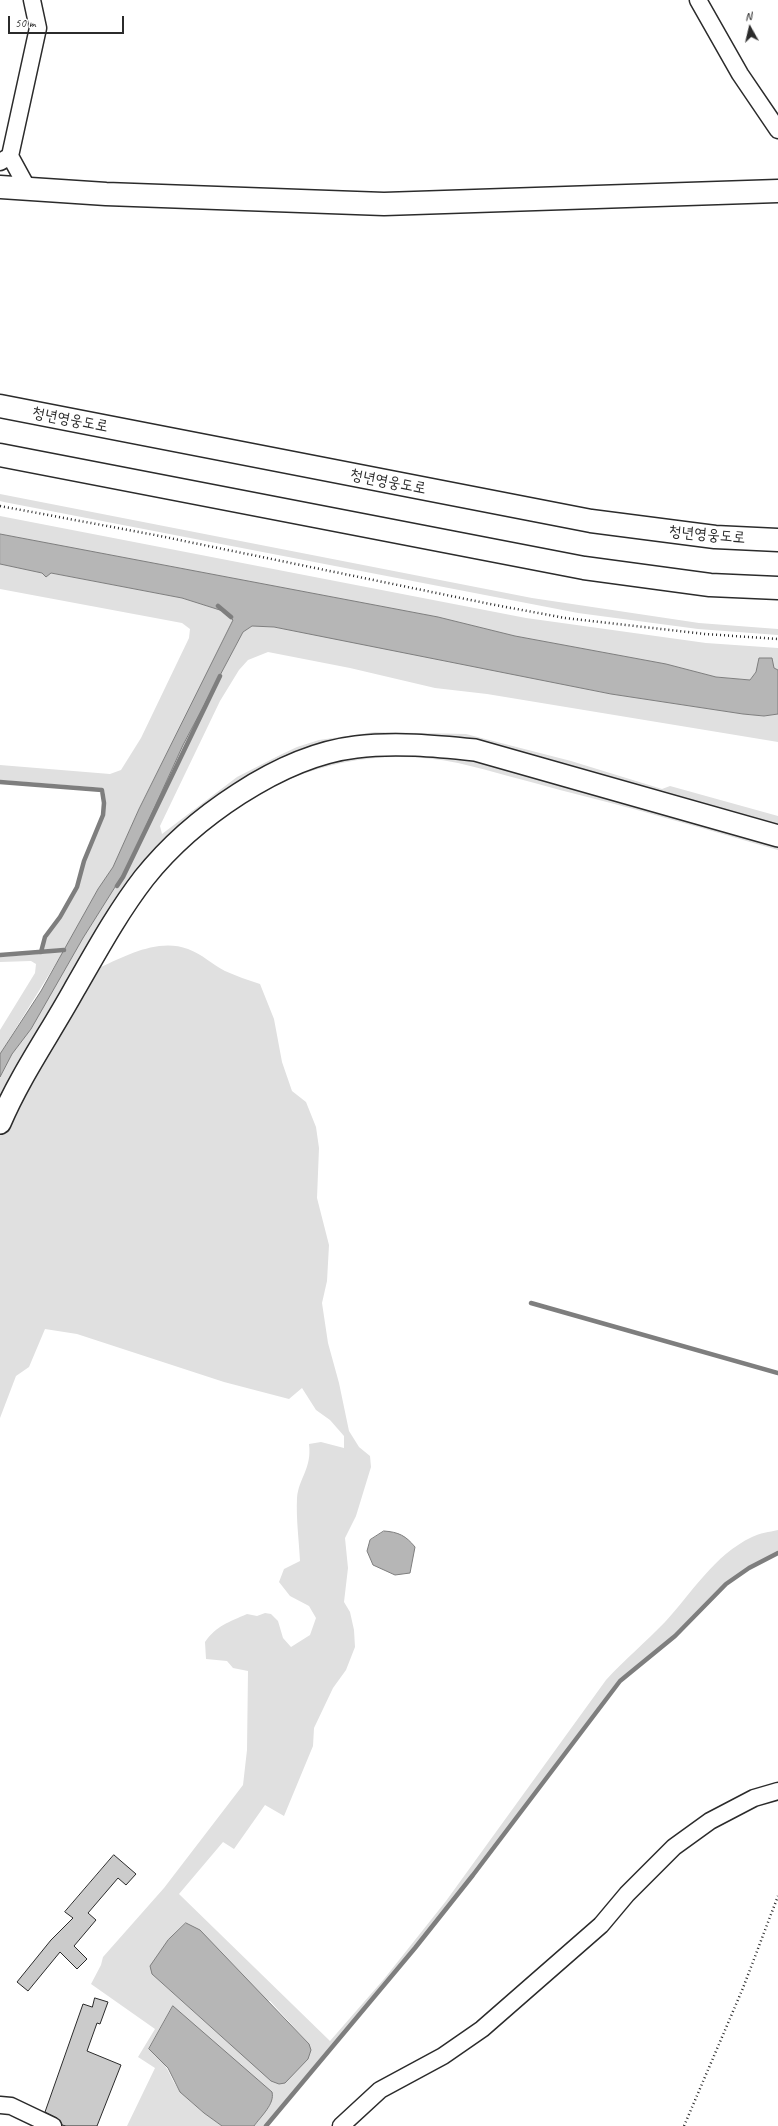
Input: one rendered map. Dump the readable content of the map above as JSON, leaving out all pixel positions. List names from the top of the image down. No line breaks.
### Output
{"streets":{"main road":["청년영웅도로"]},"scale_bar":"50 m","north":"top"}
